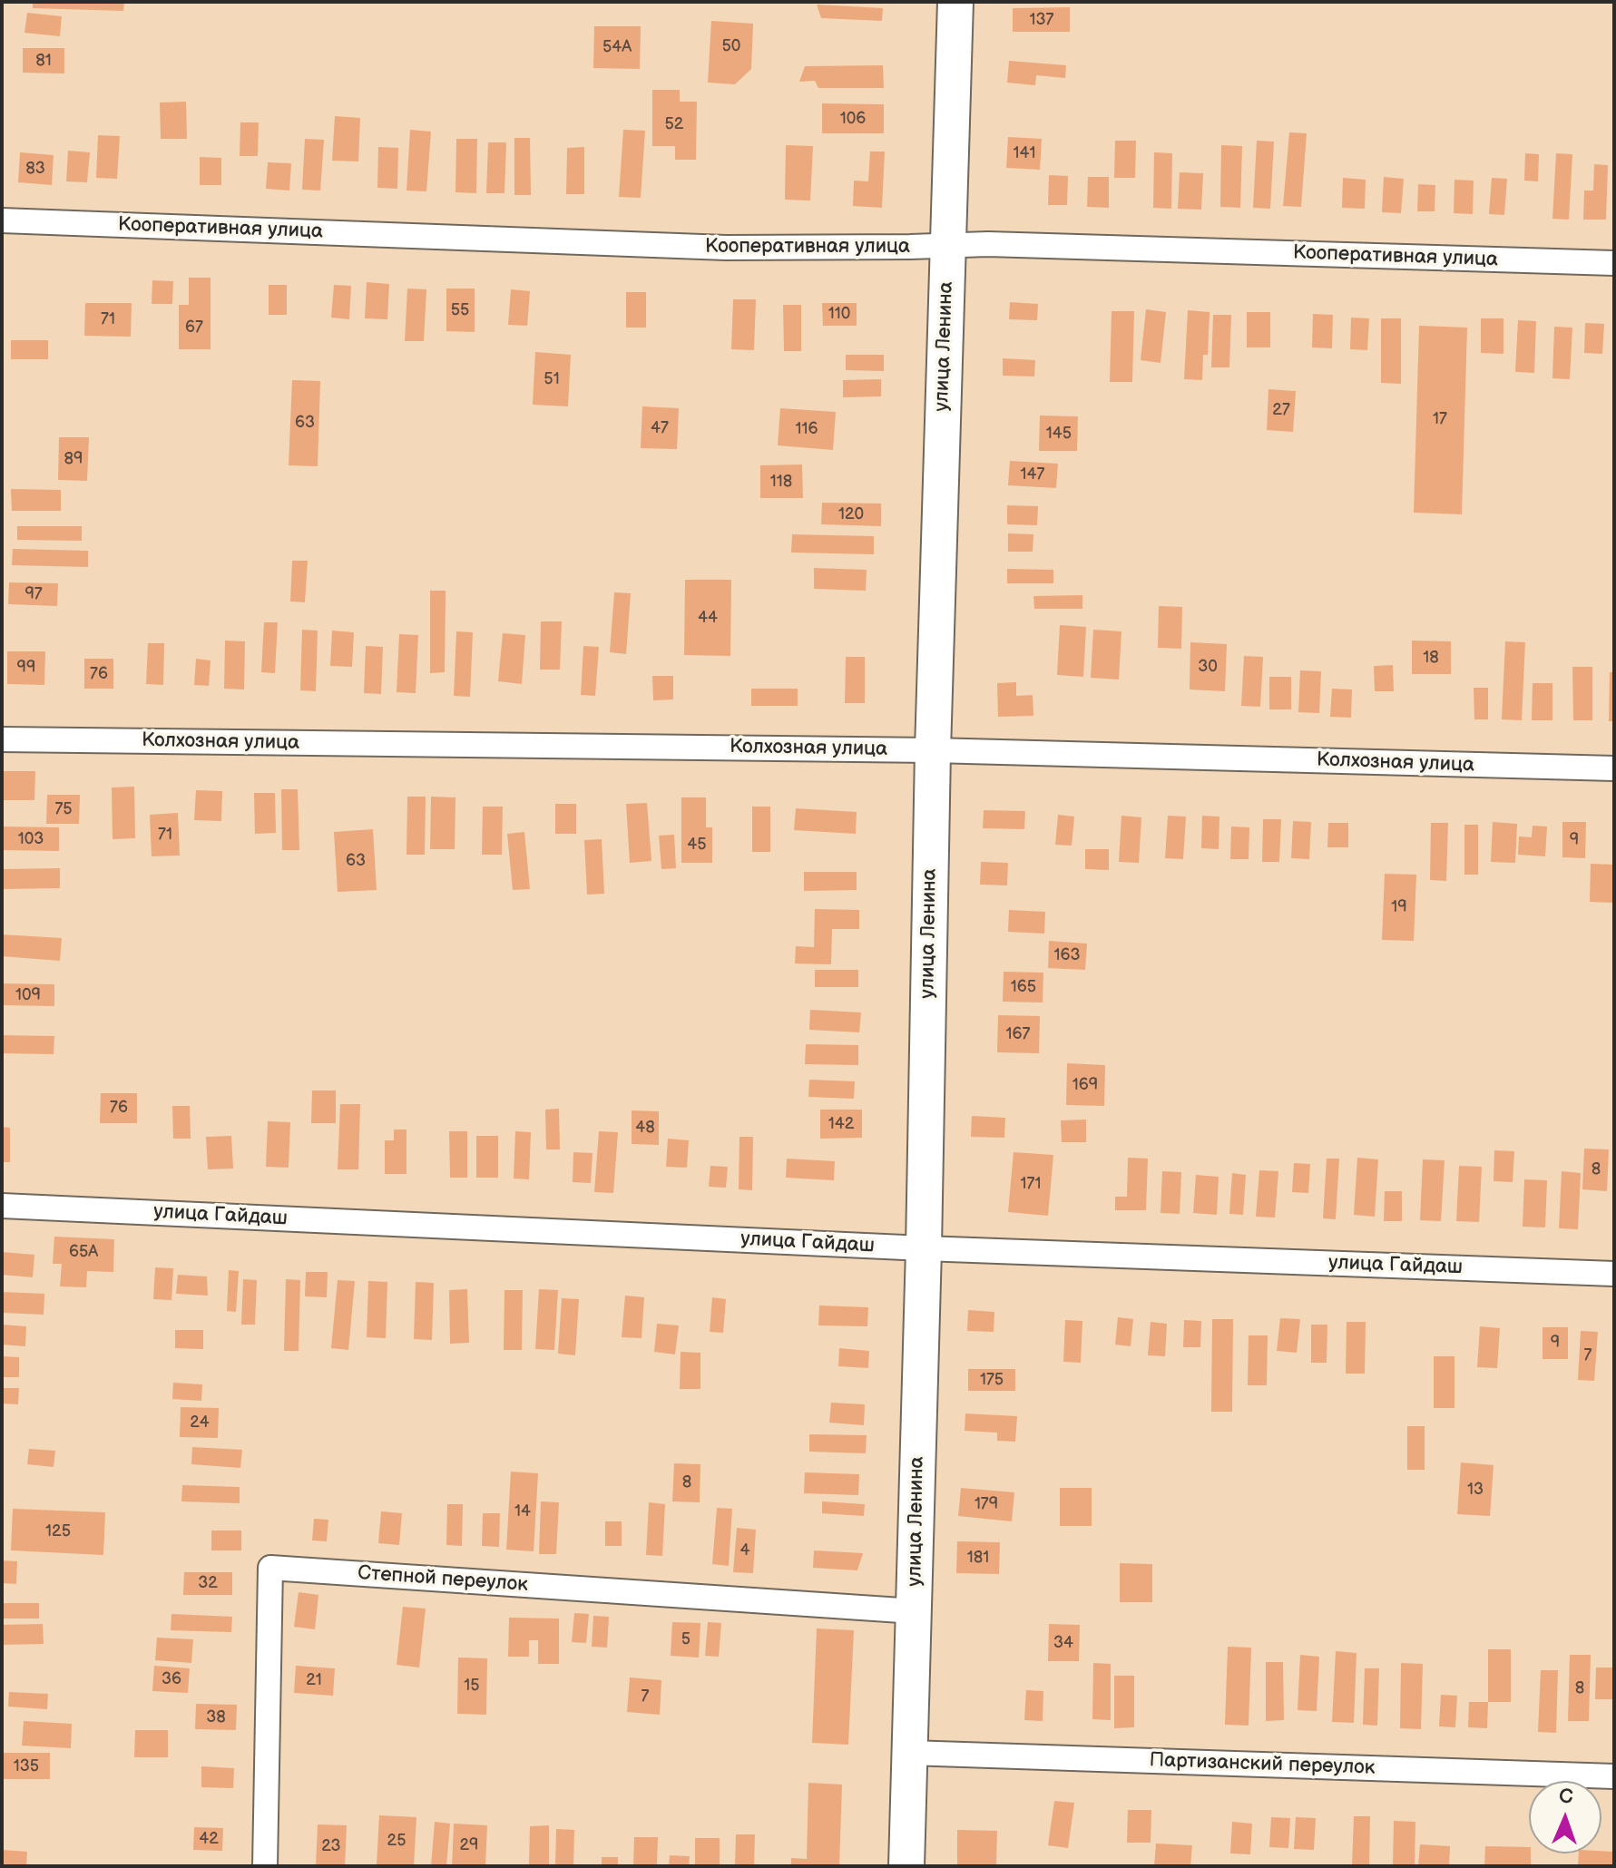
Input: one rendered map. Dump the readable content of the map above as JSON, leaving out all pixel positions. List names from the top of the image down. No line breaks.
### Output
{"streets":{"street":["Кооперативная улица","улица Ленина","Колхозная улица","улица Гайдаш","Степной переулок","Партизанский переулок"]},"crossings":[["Кооперативная улица","улица Ленина"],["улица Ленина","Колхозная улица"],["улица Ленина","улица Гайдаш"],["улица Ленина","Степной переулок"],["улица Ленина","Партизанский переулок"]],"house_numbers":["137","50","54А","81","106","52","141","83","55","110","71","67","51","27","17","63","47","116","145","89","147","118","120","97","44","18","30","99","76","75","71","103","9","45","63","19","163","165","109","167","169","76","142","48","8","171","65А","9","7","175","24","8","13","179","14","125","4","181","32","5","34","36","21","15","8","7","38","135","42","25","29","23"],"north":"top"}
